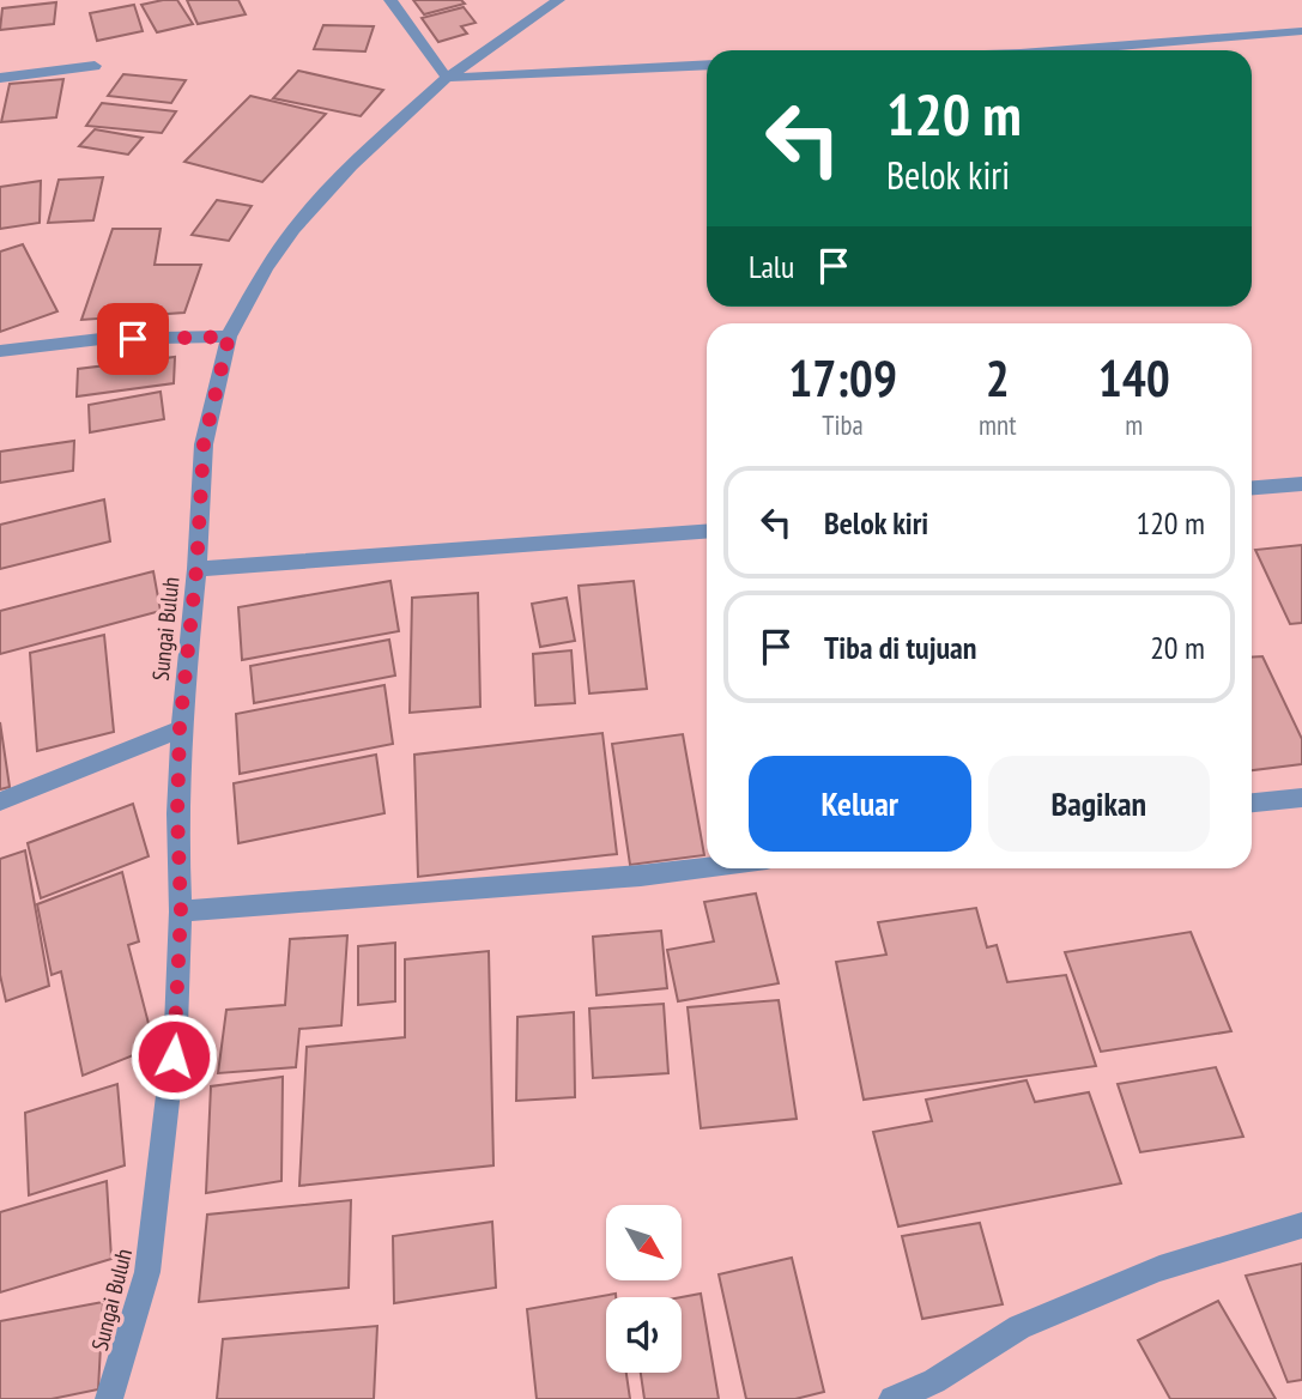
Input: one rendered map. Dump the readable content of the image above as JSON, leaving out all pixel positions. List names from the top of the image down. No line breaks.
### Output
{"streets":{"street":["Sungai Buluh"]},"north":"bottom right","page":{"turn":["120 m","Belok kiri"],"then":"Lalu","eta":["17:09","Tiba","2","mnt","140","m"],"list":[{"name":"Belok kiri","value":"120 m"},{"name":"Tiba di tujuan","value":"20 m"}],"buttons":["Keluar","Bagikan"]}}
